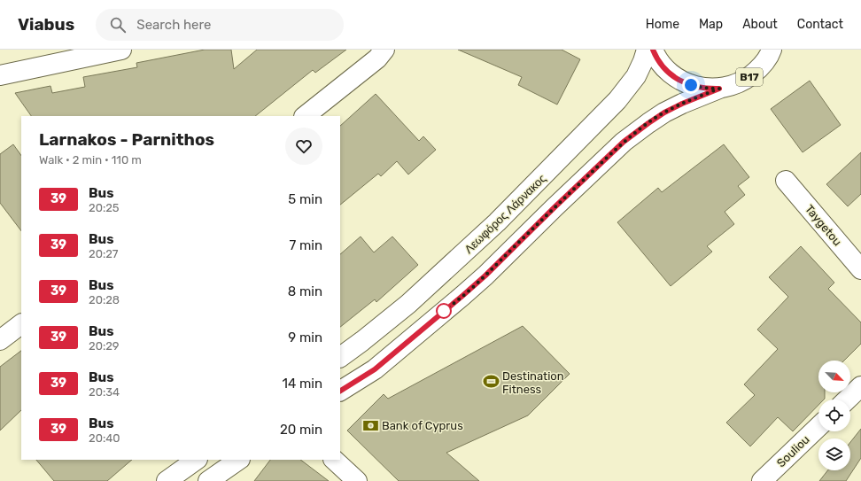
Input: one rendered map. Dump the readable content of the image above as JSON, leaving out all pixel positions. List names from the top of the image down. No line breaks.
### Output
{"streets":{"main road":["B17","Λεωφόρος Λάρνακος","Taygetou","Souliou"]},"places":{"sports":["Destination Fitness"],"bank":["Bank of Cyprus"]},"lines":["bus line 39"],"north":"bottom right","page":{"header":"Viabus","search":"Search here","nav":["Home","Map","About","Contact"],"heading":["Larnakos - Parnithos","Walk · 2 min · 110 m"],"list":[{"mark":"39","name":"Bus","note":"20:25","value":"5 min"},{"mark":"39","name":"Bus","note":"20:27","value":"7 min"},{"mark":"39","name":"Bus","note":"20:28","value":"8 min"},{"mark":"39","name":"Bus","note":"20:29","value":"9 min"},{"mark":"39","name":"Bus","note":"20:34","value":"14 min"},{"mark":"39","name":"Bus","note":"20:40","value":"20 min"}]}}
